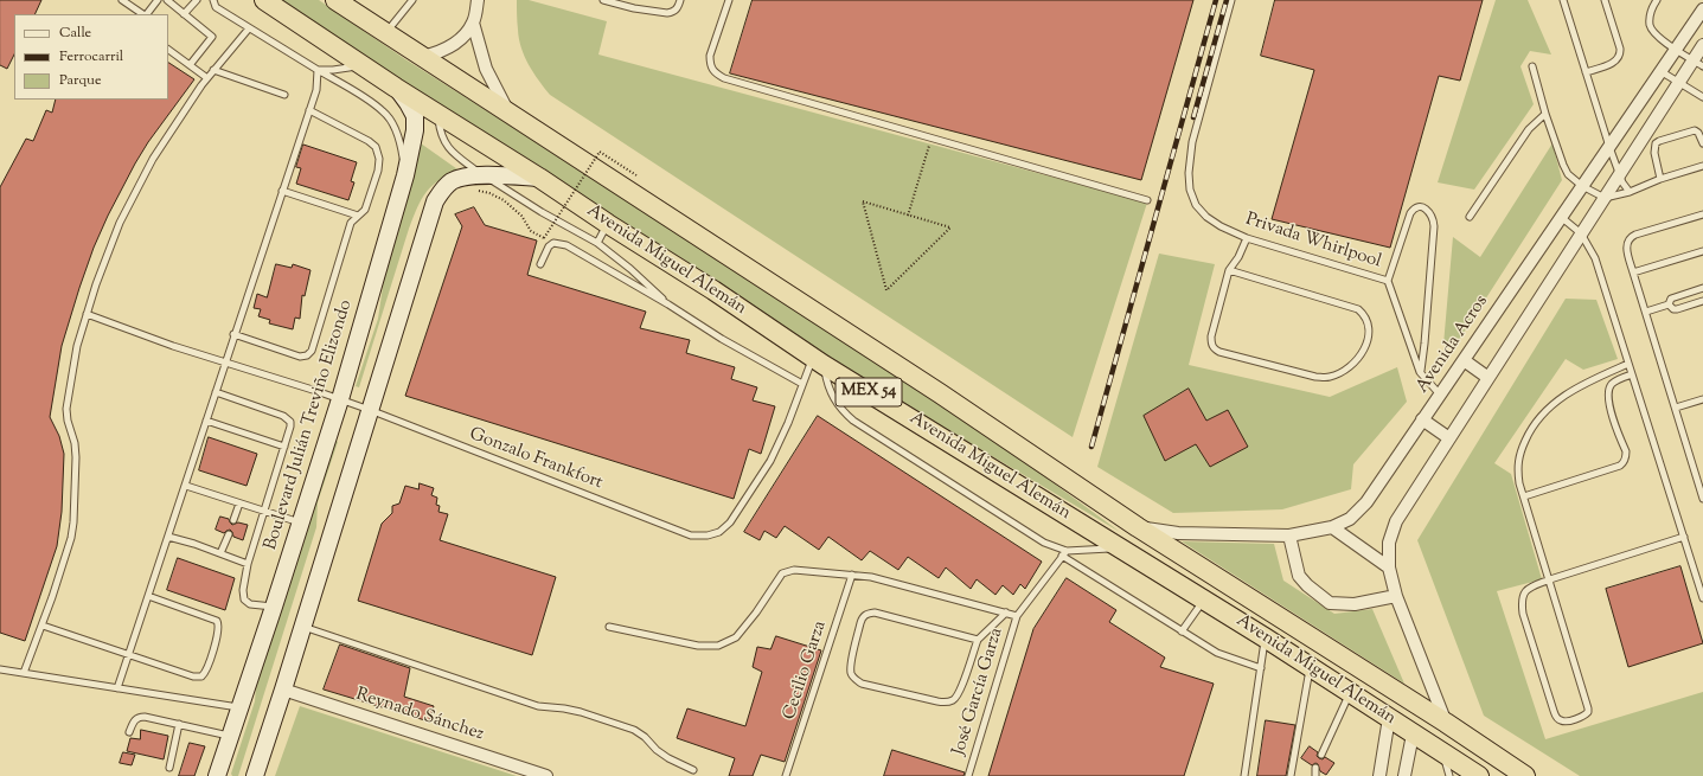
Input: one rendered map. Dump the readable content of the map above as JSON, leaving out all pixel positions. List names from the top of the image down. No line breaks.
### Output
{"streets":{"highway":["Avenida Miguel Alemán","MEX 54"],"main road":["Boulevard Julián Treviño Elizondo"],"street":["Avenida Acros","Reynado Sánchez"],"lane":["Privada Whirlpool","Gonzalo Frankfort","Cecilio Garza","José García Garza"]},"crossings":[["Privada Whirlpool","Avenida Acros"],["Avenida Miguel Alemán","Avenida Acros"],["Avenida Miguel Alemán","Boulevard Julián Treviño Elizondo"],["Boulevard Julián Treviño Elizondo","Gonzalo Frankfort"]],"legend":["Calle","Ferrocarril","Parque"]}
